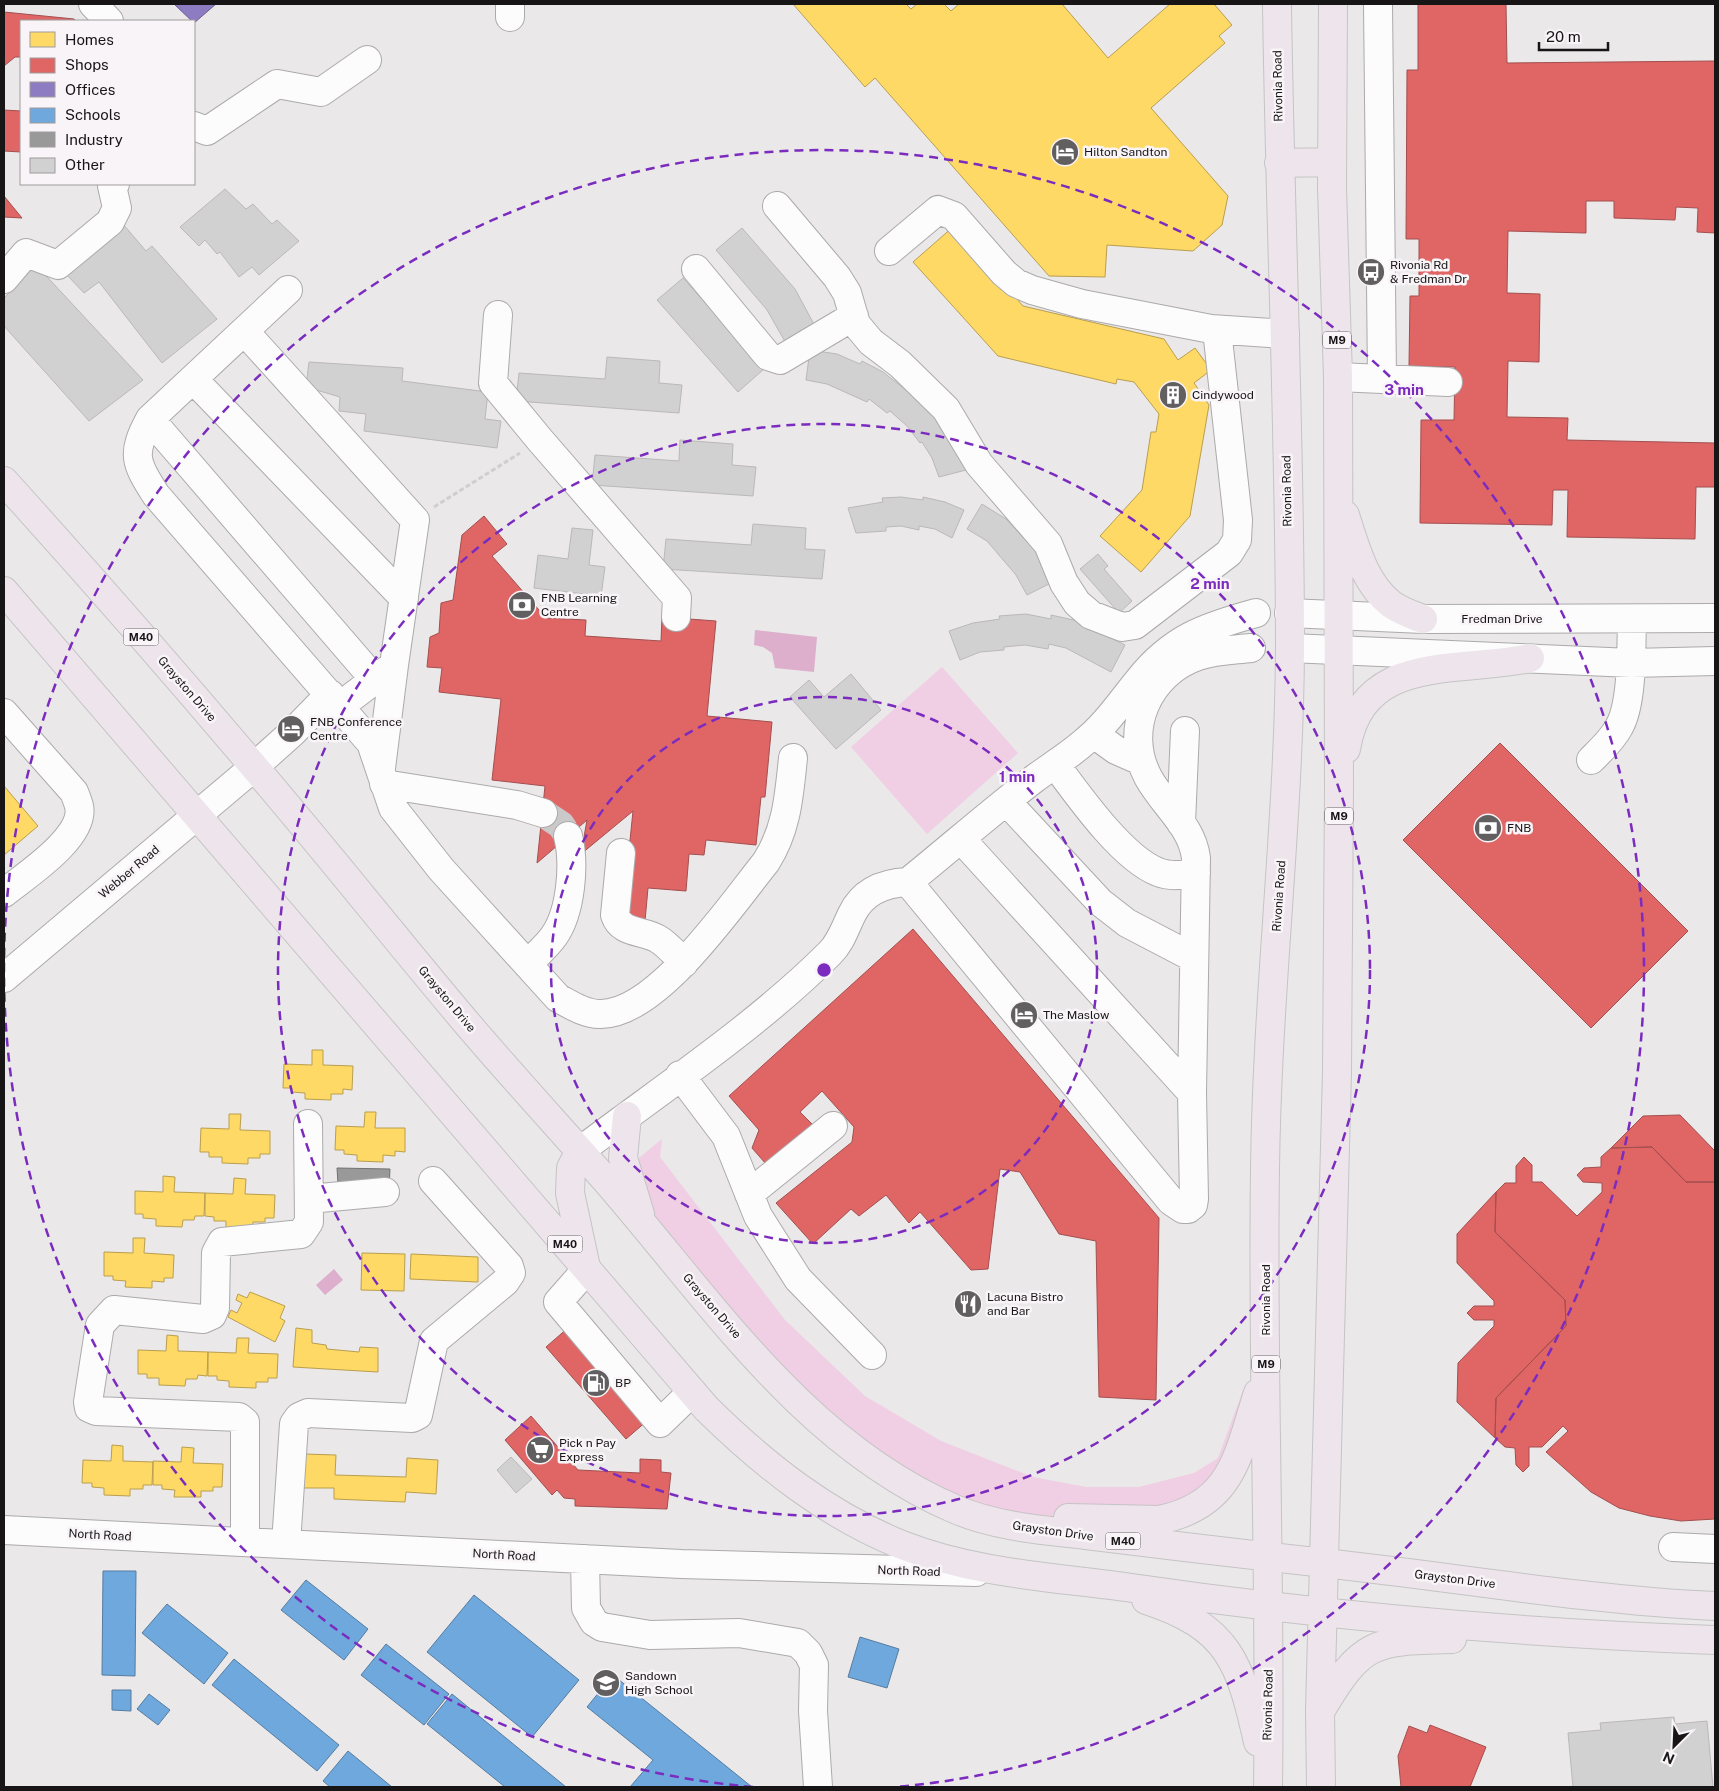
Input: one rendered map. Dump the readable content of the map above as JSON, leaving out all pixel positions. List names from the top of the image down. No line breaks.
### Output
{"streets":{"main road":["Rivonia Road","M9","M40","Grayston Drive"],"street":["Fredman Drive","Webber Road","North Road"]},"crossings":[["Rivonia Road","Fredman Drive"],["Rivonia Road","M40"],["Rivonia Road","Grayston Drive"],["M9","Fredman Drive"],["M9","M40"],["M9","Grayston Drive"],["M40","Webber Road"],["M40","North Road"],["Grayston Drive","Webber Road"]],"places":{"hotel":["Hilton Sandton","FNB Conference Centre","The Maslow"],"bus stop":["Rivonia Rd & Fredman Dr"],"building":["Cindywood"],"bank":["FNB Learning Centre","FNB"],"restaurant":["Lacuna Bistro and Bar"],"fuel station":["BP"],"supermarket":["Pick n Pay Express"],"school or university":["Sandown High School"]},"legend":["Homes","Shops","Offices","Schools","Industry","Other"],"scale_bar":"20 m","north":"bottom left","rings":["3 min","2 min","1 min"]}
